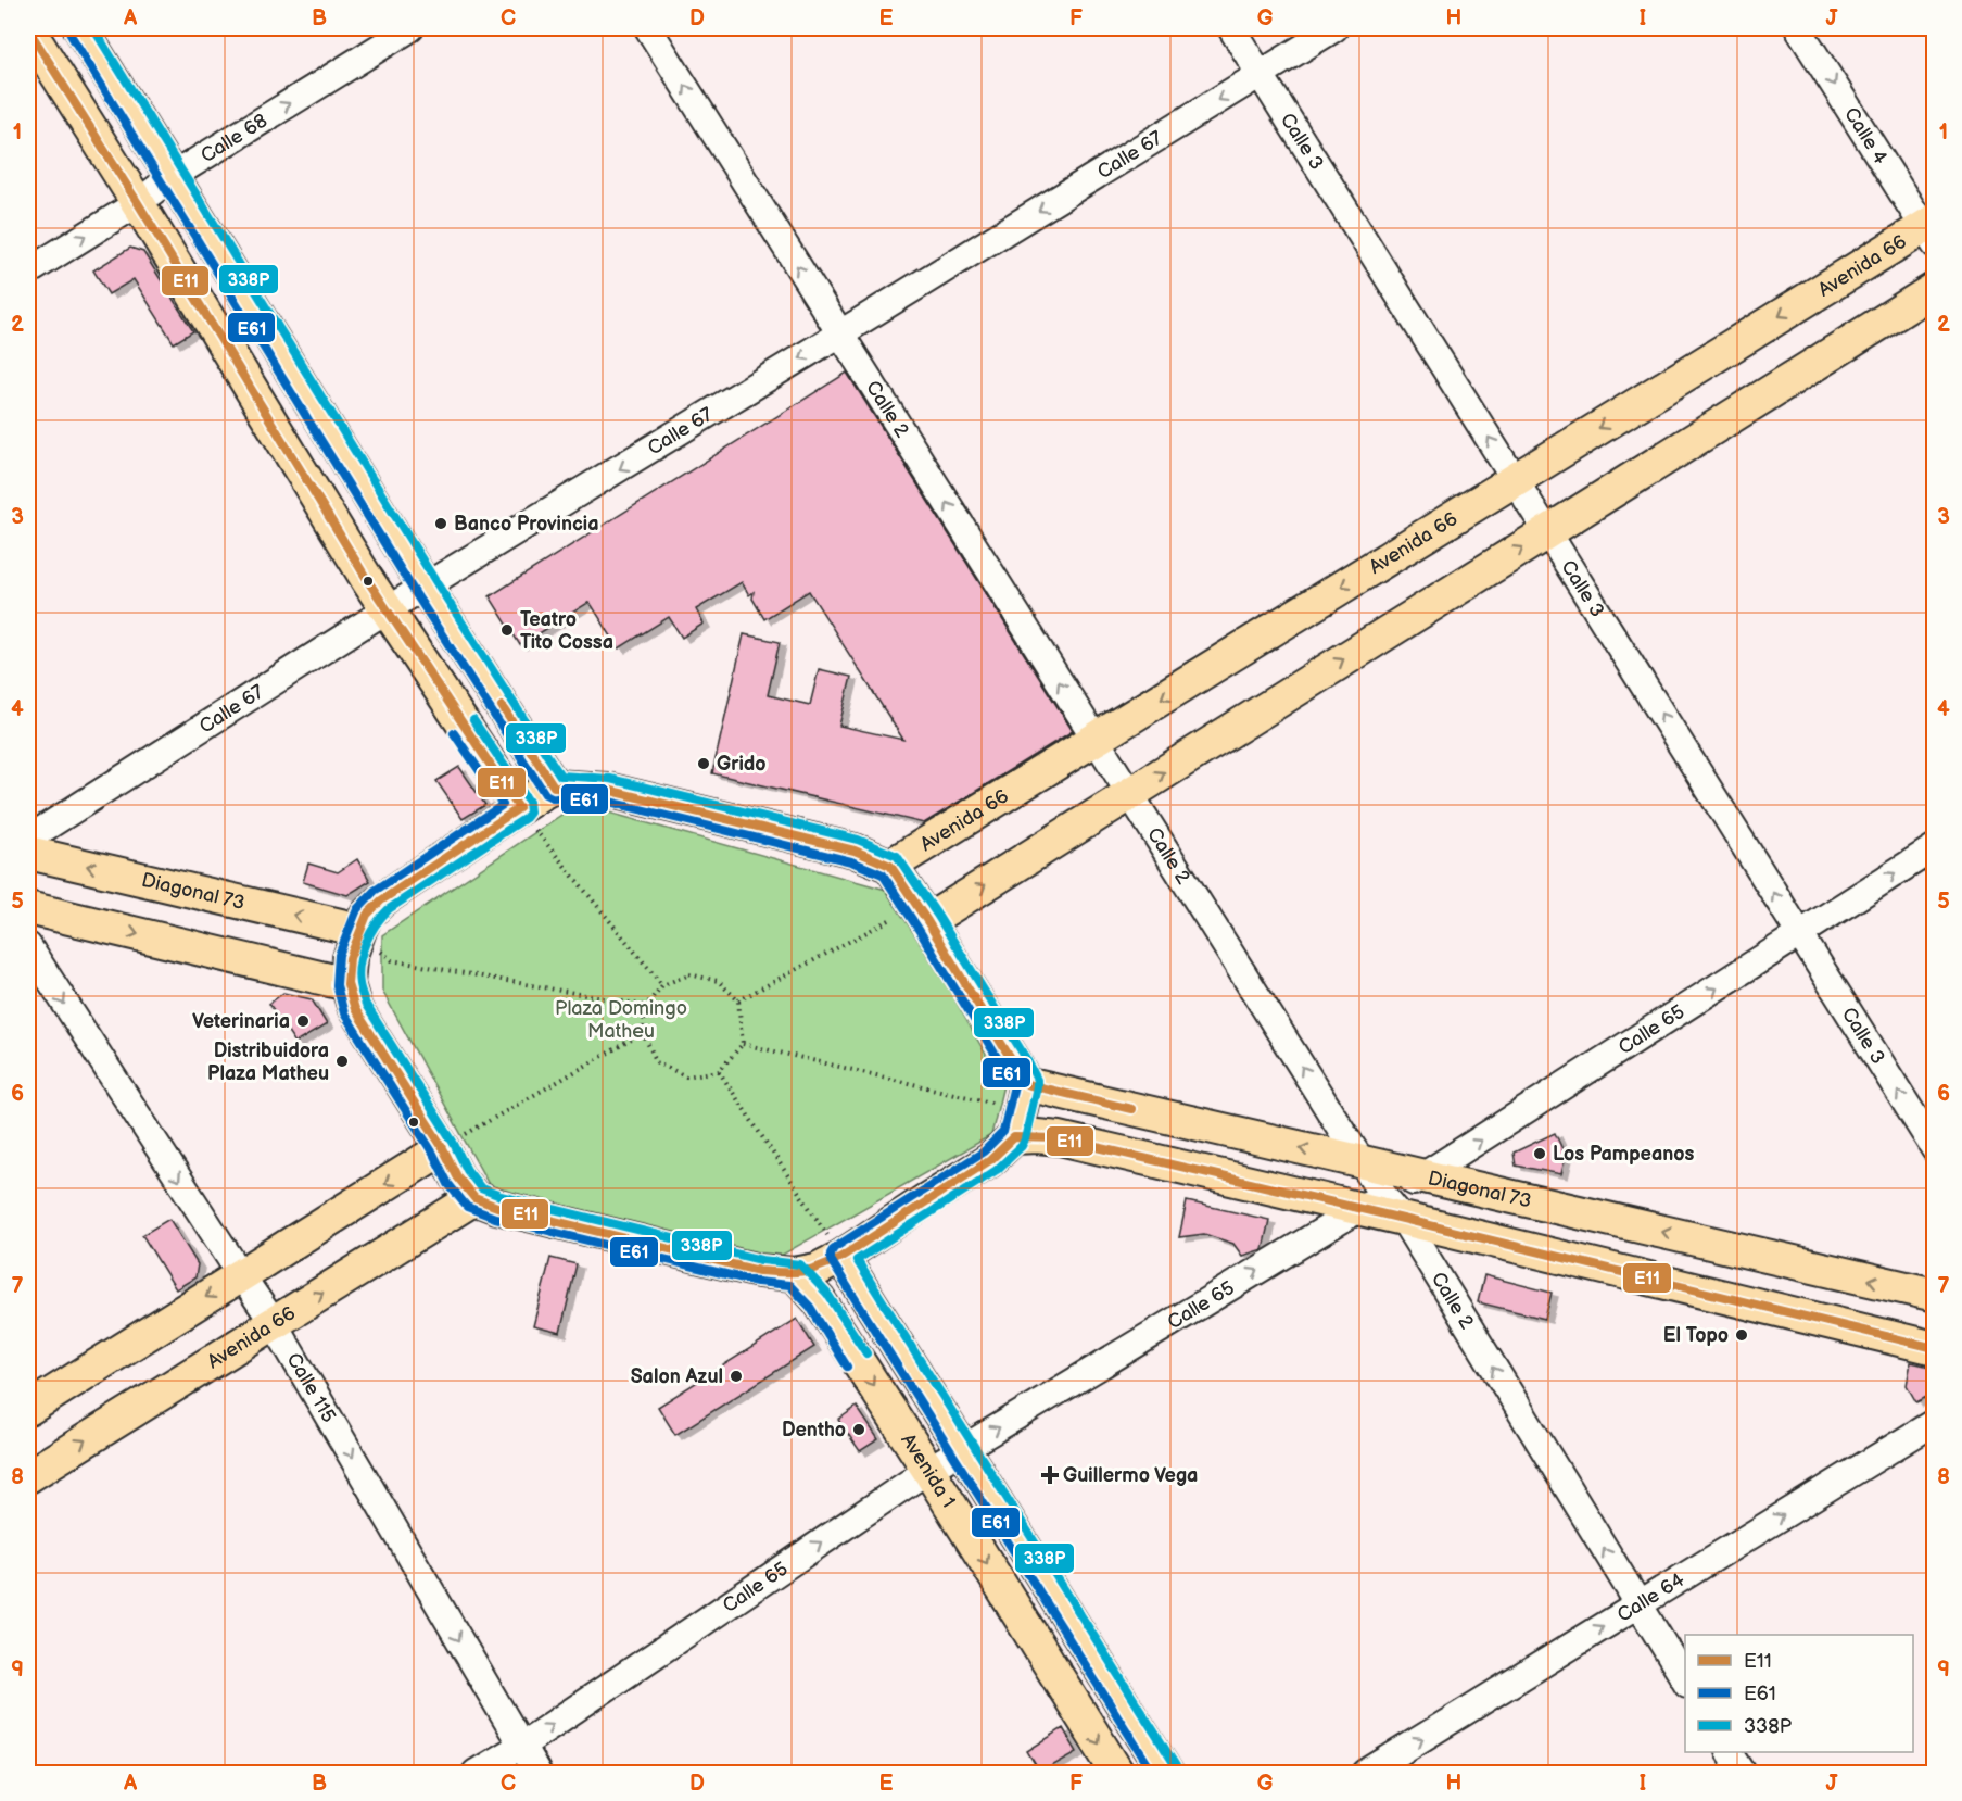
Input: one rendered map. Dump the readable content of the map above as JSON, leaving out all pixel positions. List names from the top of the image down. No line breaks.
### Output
{"streets":{"main road":["Avenida 66","Diagonal 73","Avenida 1"],"street":["Calle 4","Calle 68","Calle 3","Calle 67","Calle 2","Calle 65","Calle 115","Calle 64"]},"crossings":[["Calle 4","Avenida 66"],["Calle 3","Calle 67"],["Calle 3","Avenida 66"],["Calle 3","Calle 65"],["Calle 67","Calle 2"],["Avenida 66","Calle 2"],["Avenida 66","Calle 115"],["Calle 2","Diagonal 73"],["Calle 2","Calle 65"],["Calle 2","Calle 64"],["Diagonal 73","Calle 65"],["Calle 65","Calle 115"],["Calle 65","Avenida 1"]],"one_way":["Calle 4","Calle 68","Calle 3","Calle 67","Calle 2","Calle 65","Calle 115","Calle 64"],"parks":["Plaza Domingo Matheu"],"places":{"other":["Banco Provincia","Teatro Tito Cossa","Grido","Veterinaria","Distribuidora Plaza Matheu","Los Pampeanos","El Topo","Salon Azul","Dentho"],"health":["Guillermo Vega"]},"lines":["transit line 338P","transit line E11","transit line E61"],"legend":["E11","E61","338P"],"grid":{"columns":["A","B","C","D","E","F","G","H","I","J"],"rows":["1","2","3","4","5","6","7","8","9"]}}
